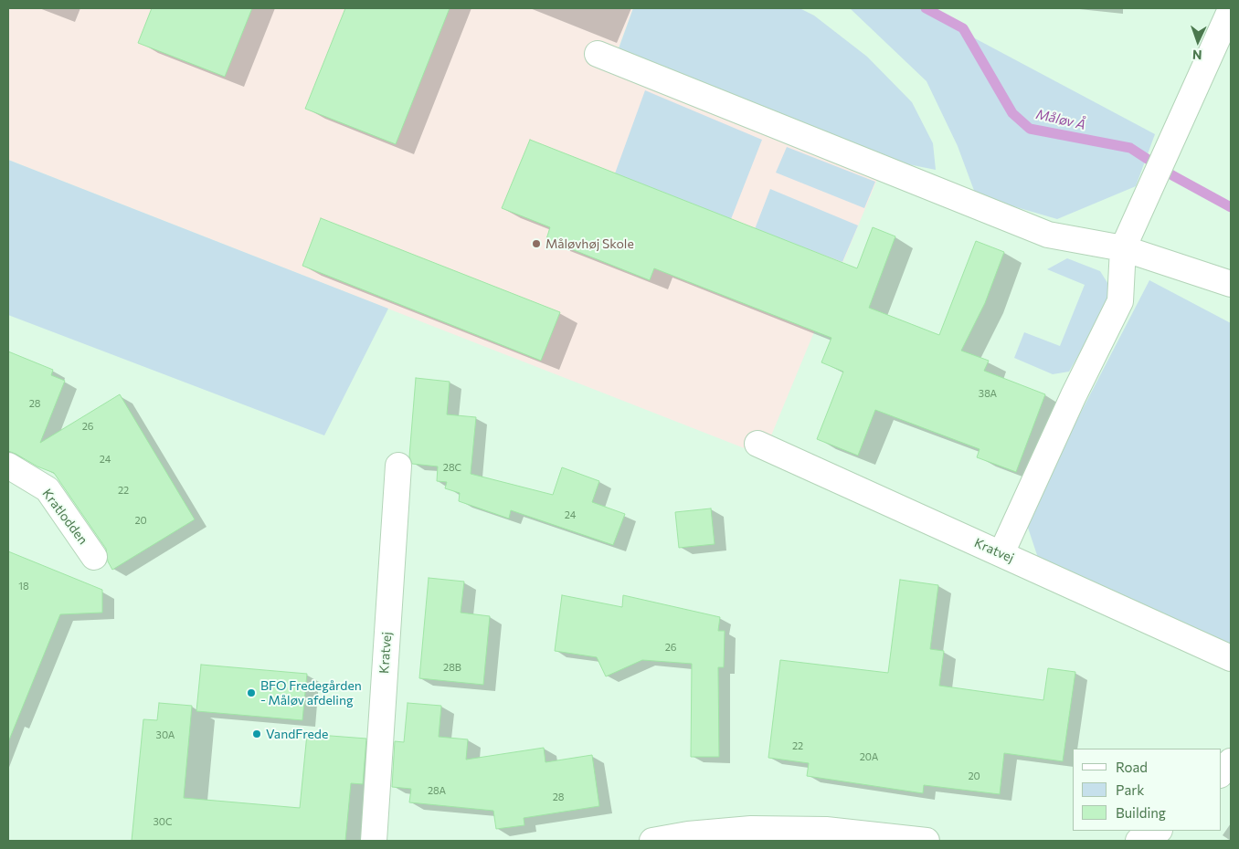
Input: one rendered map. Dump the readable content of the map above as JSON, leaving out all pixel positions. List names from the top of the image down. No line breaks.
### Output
{"streets":{"street":["Kratlodden","Kratvej"]},"water":["Måløv Å"],"places":["Måløvhøj Skole","BFO Fredegården - Måløv afdeling","VandFrede"],"house_numbers":["38A","28","26","24","28C","22","24","20","18","26","28B","30A","22","20A","20","28A","28","30C"],"legend":["Road","Park","Building"],"north":"bottom"}
